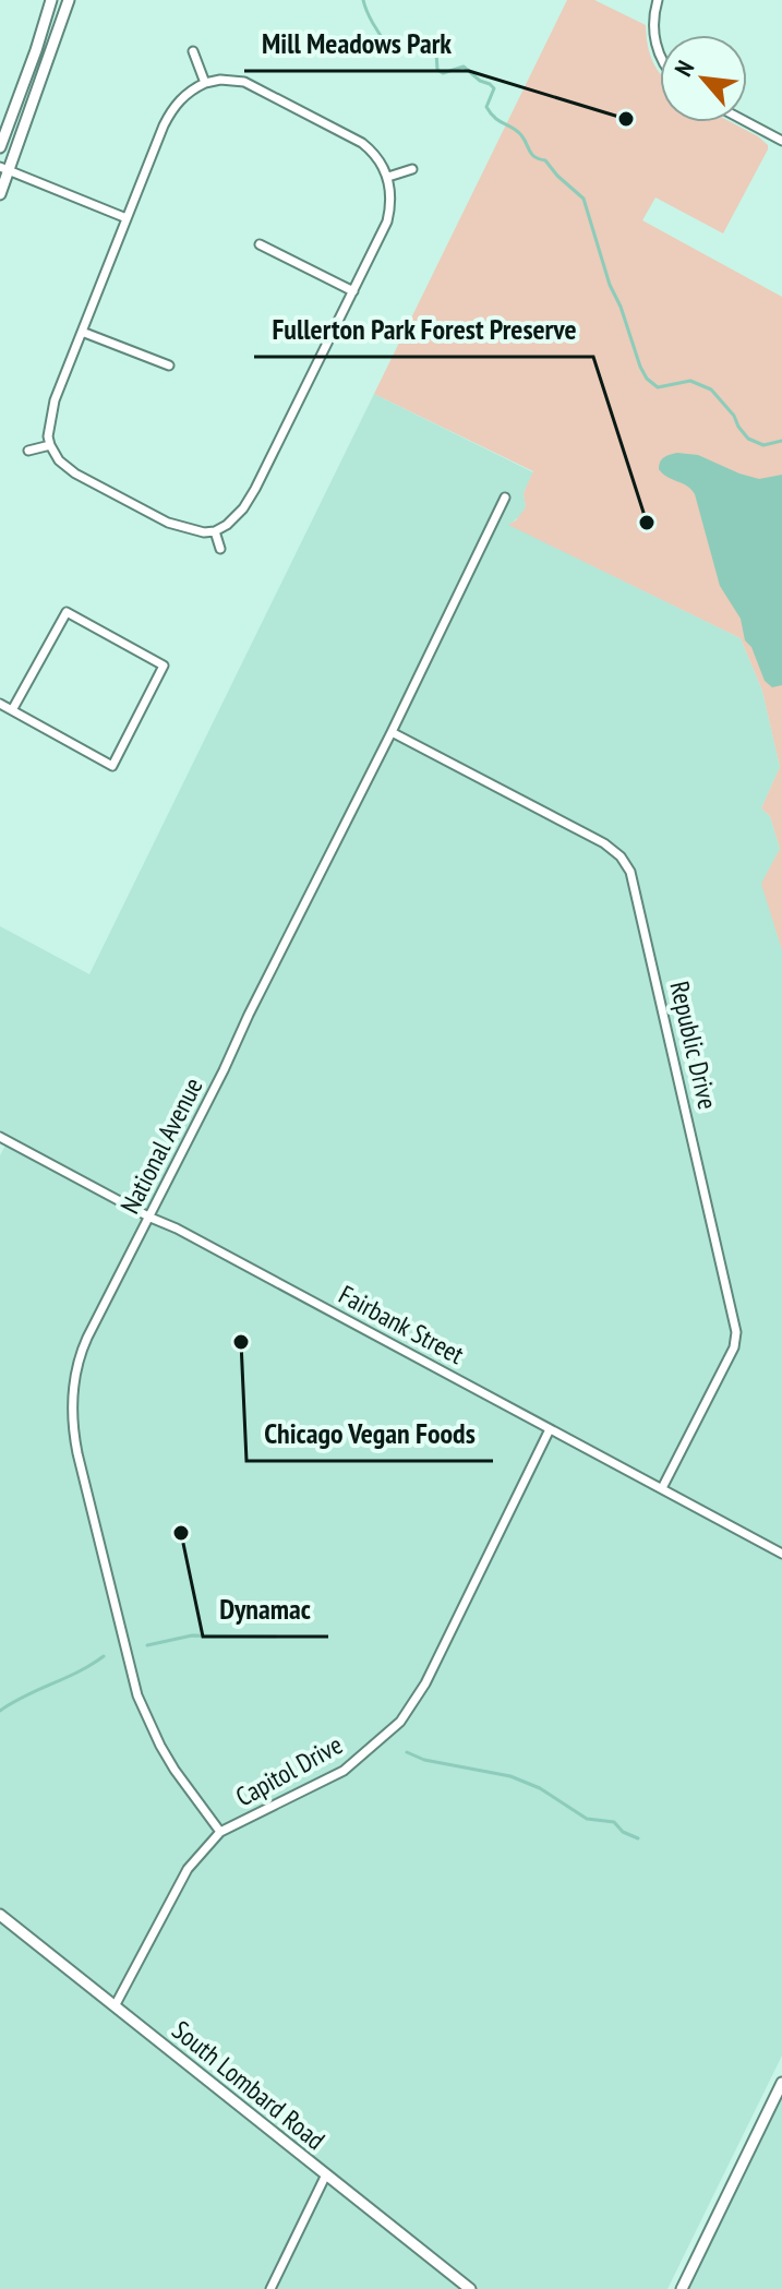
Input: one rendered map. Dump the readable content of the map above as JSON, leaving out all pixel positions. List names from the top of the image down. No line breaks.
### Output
{"streets":{"street":["Republic Drive","National Avenue","Fairbank Street","Capitol Drive","South Lombard Road"]},"crossings":[["Republic Drive","National Avenue"],["Republic Drive","Fairbank Street"],["National Avenue","Fairbank Street"],["National Avenue","Capitol Drive"],["Fairbank Street","Capitol Drive"],["Capitol Drive","South Lombard Road"]],"places":["Mill Meadows Park","Fullerton Park Forest Preserve","Chicago Vegan Foods","Dynamac"],"north":"top left"}
